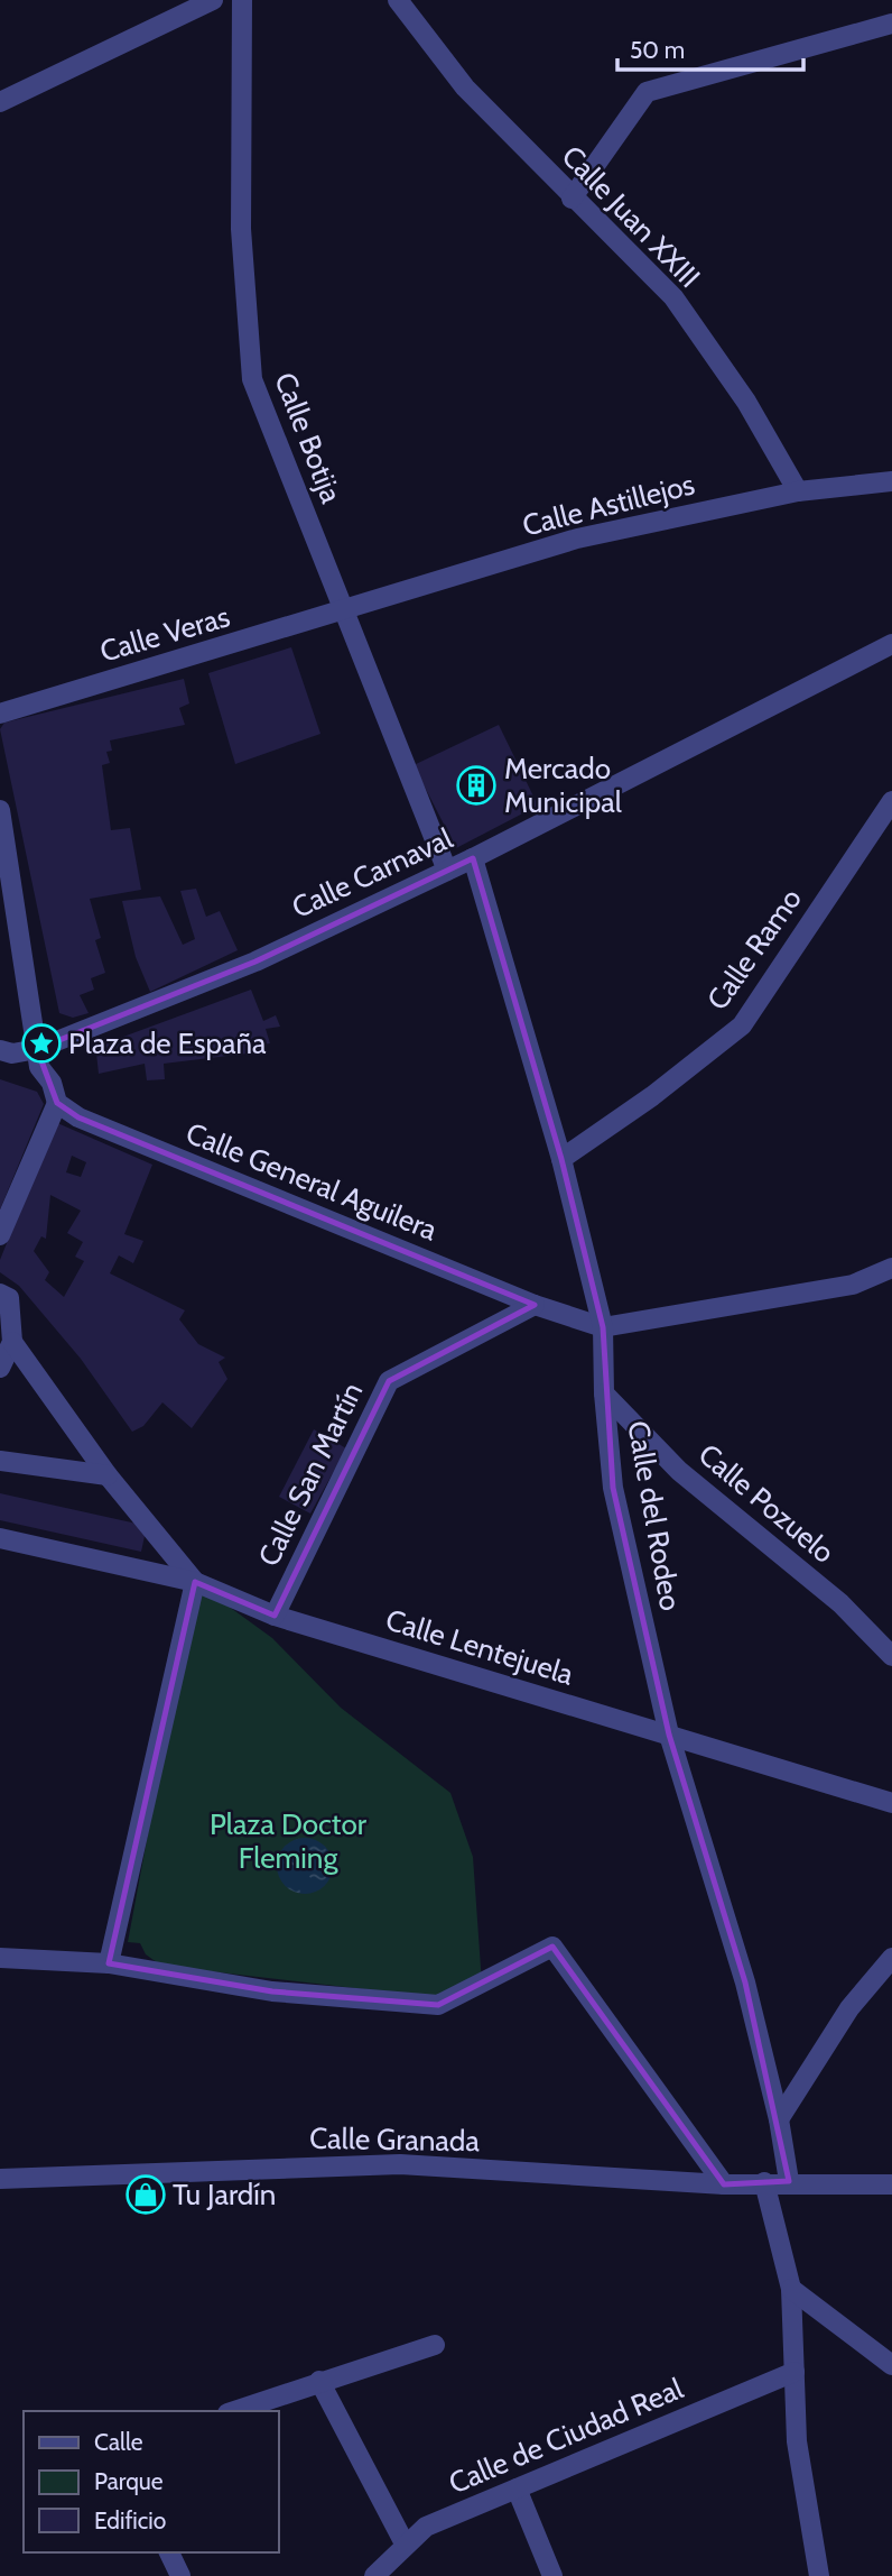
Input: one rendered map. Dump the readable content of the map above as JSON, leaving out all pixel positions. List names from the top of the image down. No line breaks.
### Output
{"streets":{"street":["Calle Juan XXIII","Calle Botija","Calle Astillejos","Calle Veras","Calle Carnaval","Calle Ramo","Calle General Aguilera","Calle San Martín","Calle Pozuelo","Calle del Rodeo","Calle Lentejuela","Calle Granada","Calle de Ciudad Real"]},"crossings":[["Calle Juan XXIII","Calle Astillejos"],["Calle Botija","Calle Astillejos"],["Calle Botija","Calle Veras"],["Calle Botija","Calle Carnaval"],["Calle Astillejos","Calle Veras"],["Calle Carnaval","Calle del Rodeo"],["Calle Ramo","Calle del Rodeo"],["Calle General Aguilera","Calle San Martín"],["Calle General Aguilera","Calle del Rodeo"],["Calle San Martín","Calle Lentejuela"],["Calle Pozuelo","Calle del Rodeo"],["Calle del Rodeo","Calle Lentejuela"],["Calle del Rodeo","Calle Granada"]],"parks":["Plaza Doctor Fleming"],"places":{"building":["Mercado Municipal"],"place":["Plaza de España"],"shop":["Tu Jardín"]},"legend":["Calle","Parque","Edificio"],"scale_bar":"50 m"}
